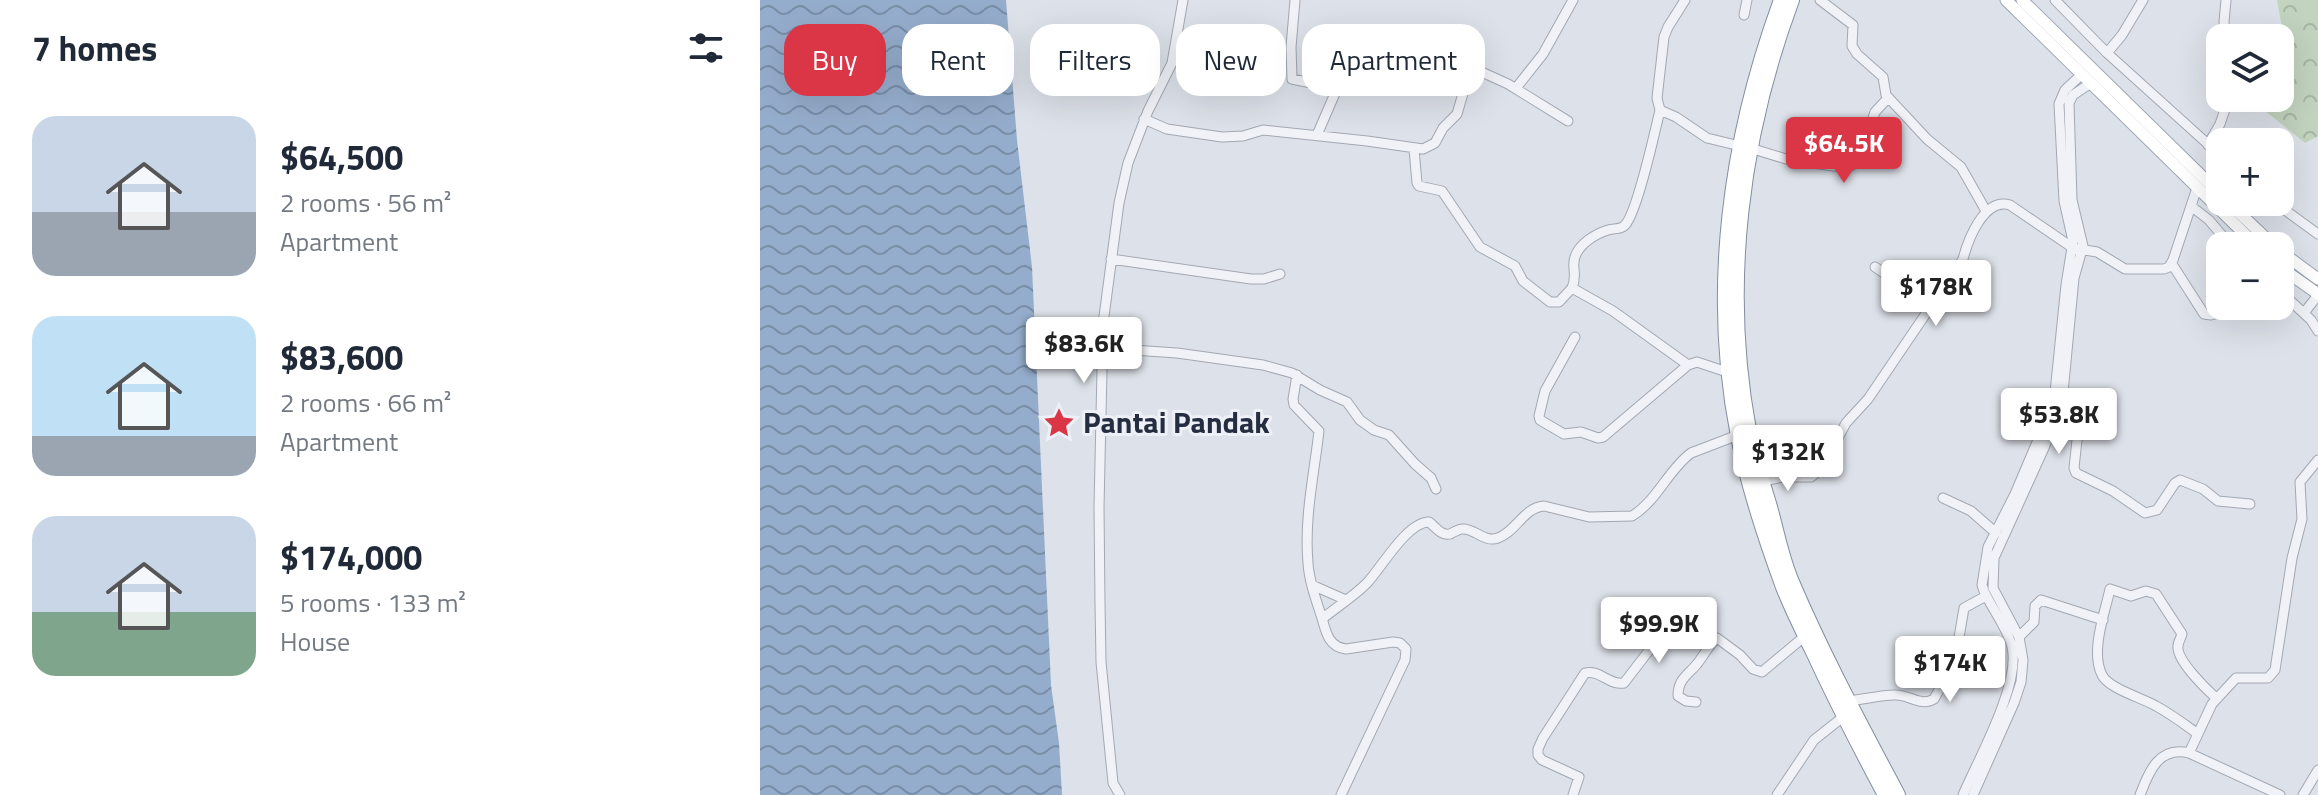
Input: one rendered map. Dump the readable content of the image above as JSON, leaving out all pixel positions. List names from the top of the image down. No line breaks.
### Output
{"places":{"place":["Pantai Pandak"]},"page":{"heading":"7 homes","map_buttons":["+","−"],"chip":["Buy","Rent","Filters","New","Apartment"],"list":[{"name":"$64,500","note":"2 rooms · 56 m² · Apartment"},{"name":"$83,600","note":"2 rooms · 66 m² · Apartment"},{"name":"$174,000","note":"5 rooms · 133 m² · House"}],"price":["$64.5K","$178K","$83.6K","$53.8K","$132K","$99.9K","$174K"]}}
